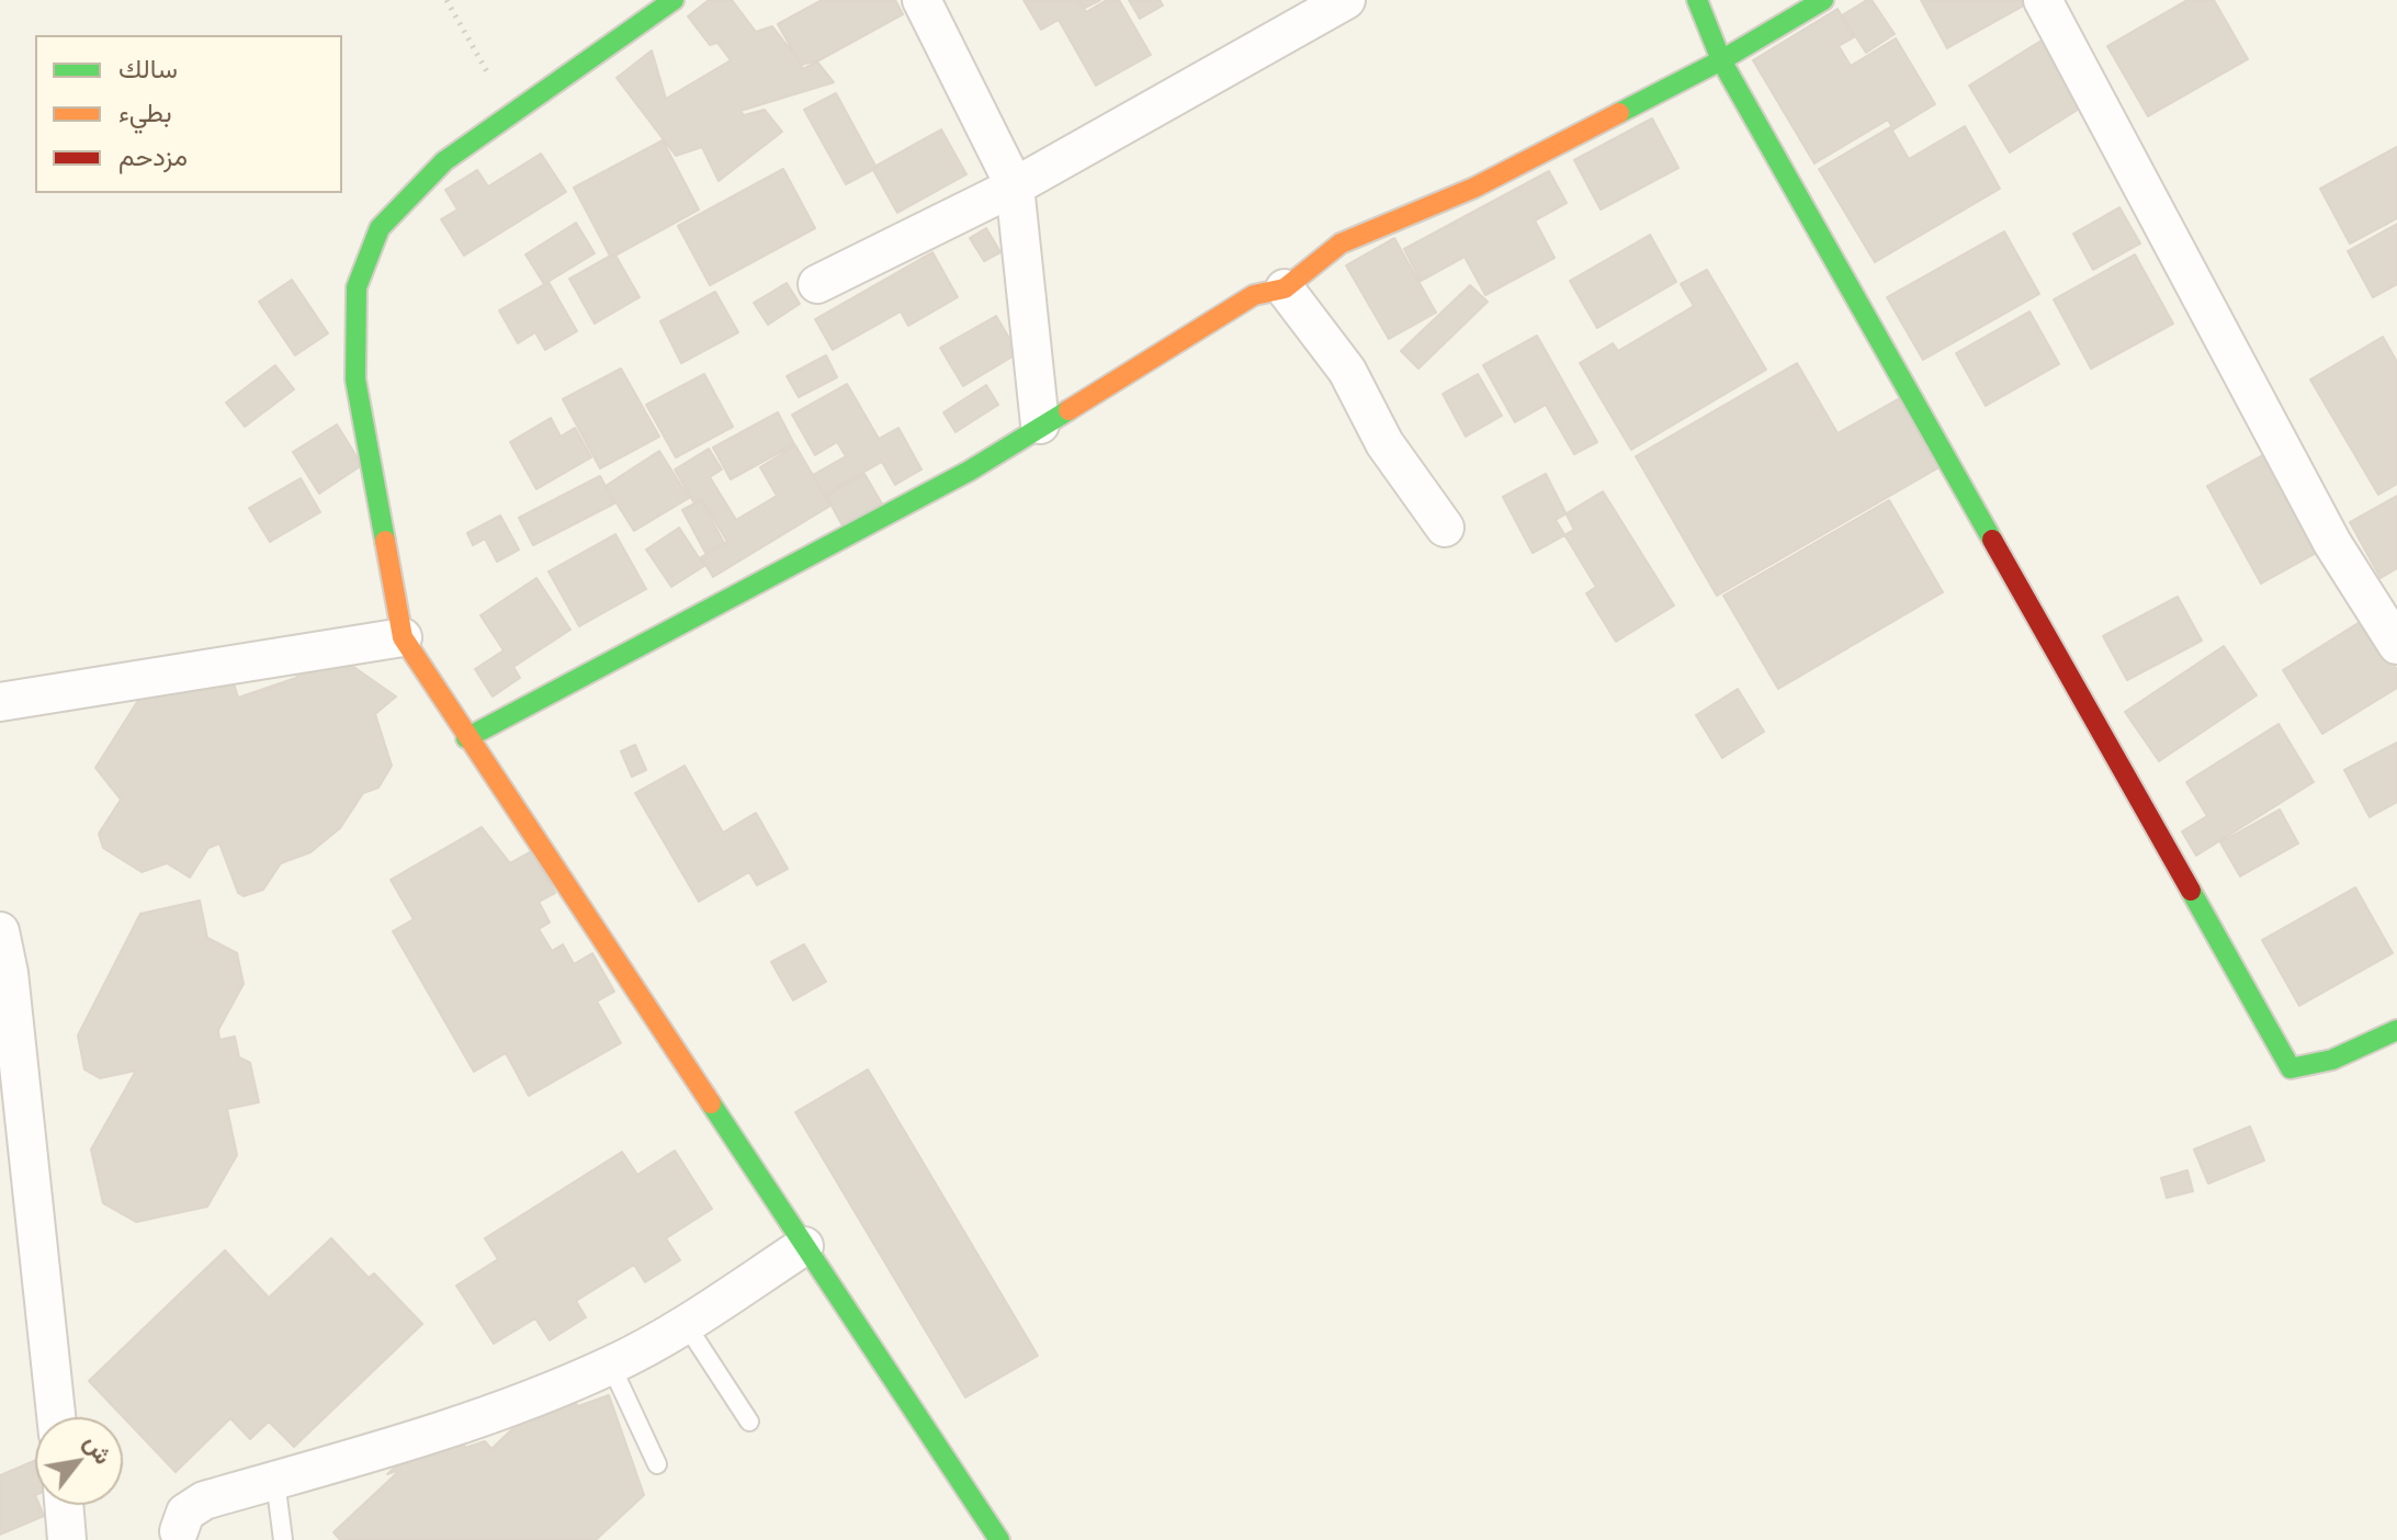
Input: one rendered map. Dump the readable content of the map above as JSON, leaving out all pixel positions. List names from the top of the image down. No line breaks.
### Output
{"legend":["سالك","بطيء","مزدحم"],"north":"top right"}
